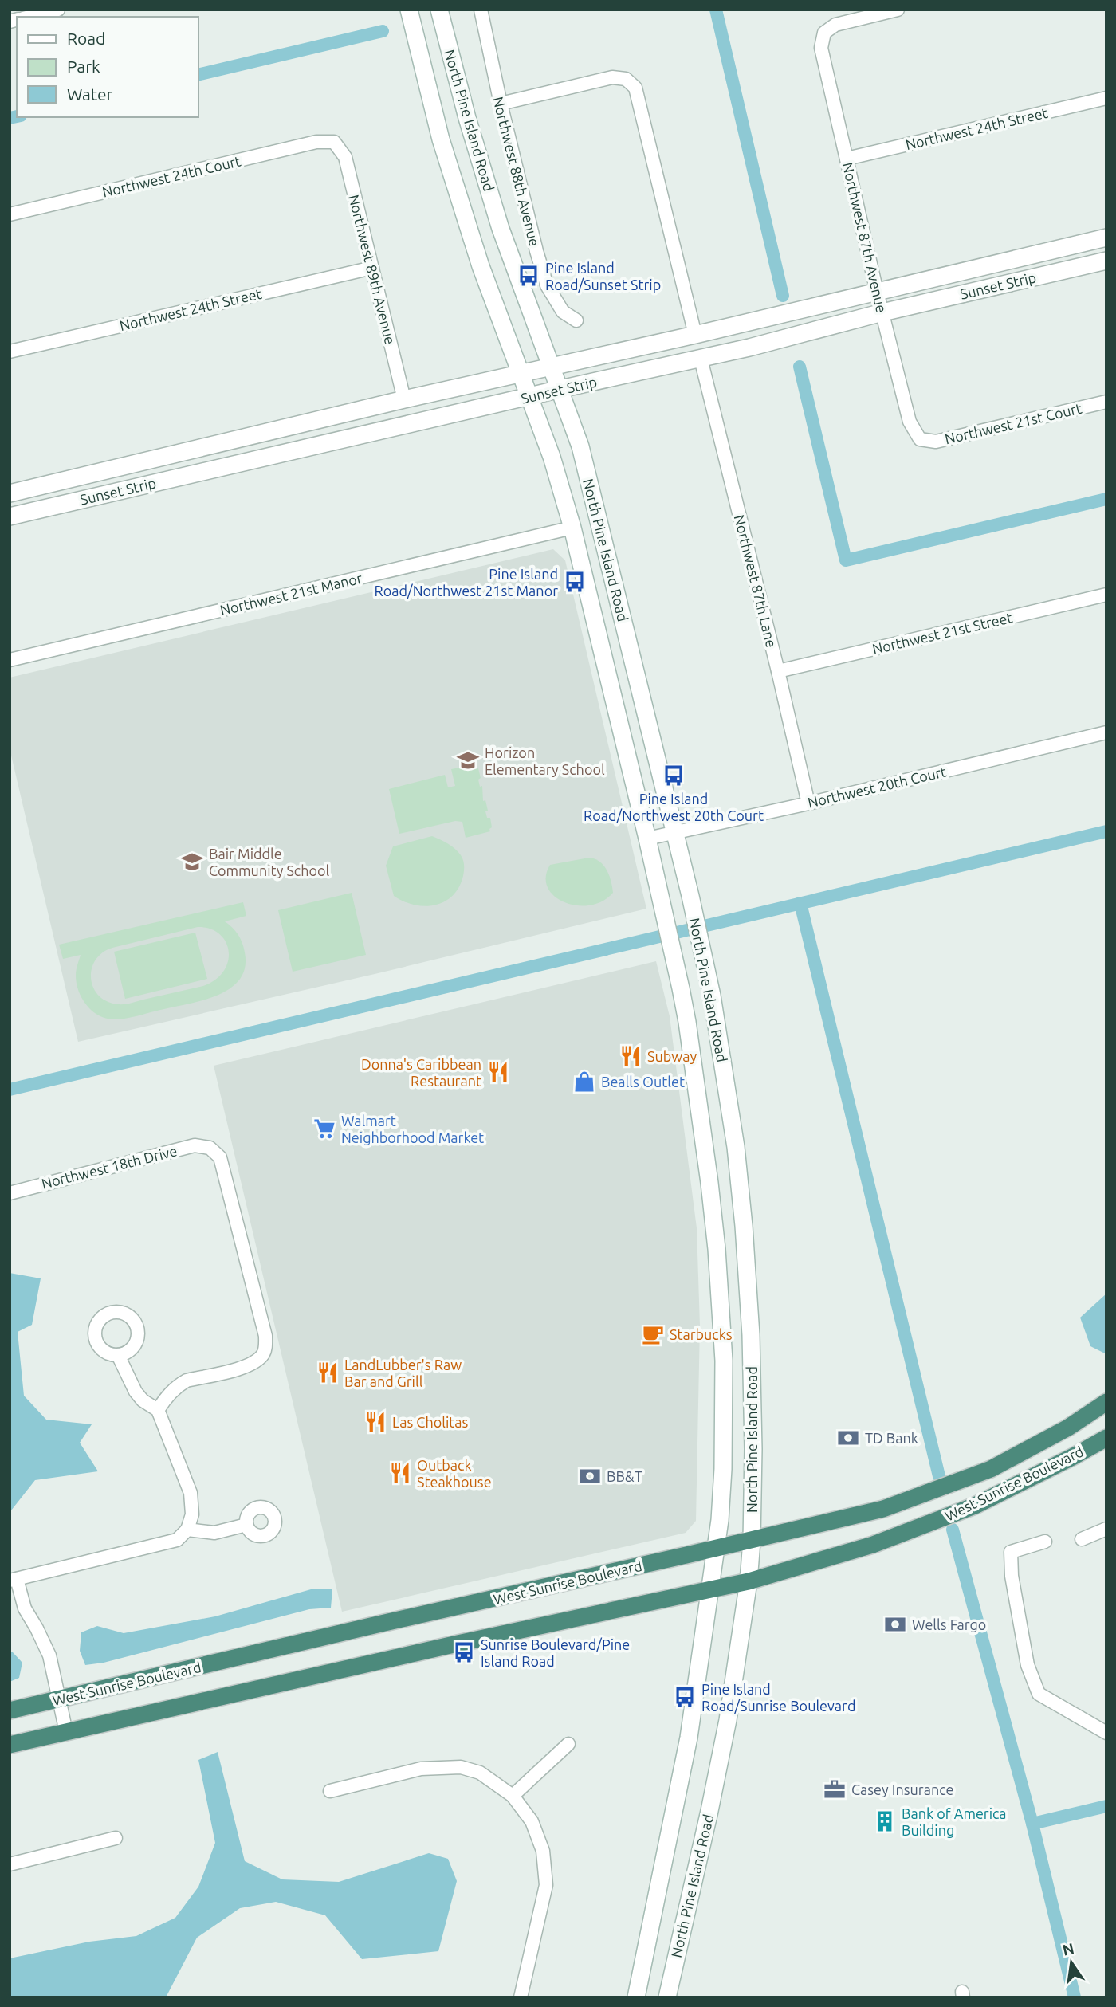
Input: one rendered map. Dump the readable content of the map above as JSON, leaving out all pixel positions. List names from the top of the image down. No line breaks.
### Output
{"streets":{"highway":["West Sunrise Boulevard"],"main road":["North Pine Island Road","Sunset Strip"],"street":["Northwest 24th Street","Northwest 88th Avenue","Northwest 24th Court","Northwest 87th Avenue","Northwest 89th Avenue","Northwest 21st Court","Northwest 87th Lane","Northwest 21st Manor","Northwest 21st Street","Northwest 20th Court","Northwest 18th Drive"]},"crossings":[["North Pine Island Road","Sunset Strip"],["North Pine Island Road","Northwest 21st Manor"],["North Pine Island Road","Northwest 20th Court"],["North Pine Island Road","West Sunrise Boulevard"],["Northwest 24th Street","Northwest 87th Avenue"],["Northwest 24th Street","Northwest 89th Avenue"],["Northwest 24th Court","Northwest 89th Avenue"],["Northwest 87th Avenue","Sunset Strip"],["Northwest 87th Avenue","Northwest 21st Court"],["Northwest 89th Avenue","Sunset Strip"],["Sunset Strip","Northwest 87th Lane"],["Northwest 87th Lane","Northwest 21st Street"],["Northwest 87th Lane","Northwest 20th Court"]],"places":{"bus stop":["Pine Island Road/Sunset Strip","Pine Island Road/Northwest 21st Manor","Pine Island Road/Northwest 20th Court","Sunrise Boulevard/Pine Island Road","Pine Island Road/Sunrise Boulevard"],"school or university":["Horizon Elementary School","Bair Middle Community School"],"restaurant":["Subway","Donna's Caribbean Restaurant","LandLubber's Raw Bar and Grill","Las Cholitas","Outback Steakhouse"],"shop":["Bealls Outlet"],"supermarket":["Walmart Neighborhood Market"],"cafe":["Starbucks"],"bank":["TD Bank","BB&T","Wells Fargo"],"office":["Casey Insurance"],"building":["Bank of America Building"]},"legend":["Road","Park","Water"],"north":"top"}
